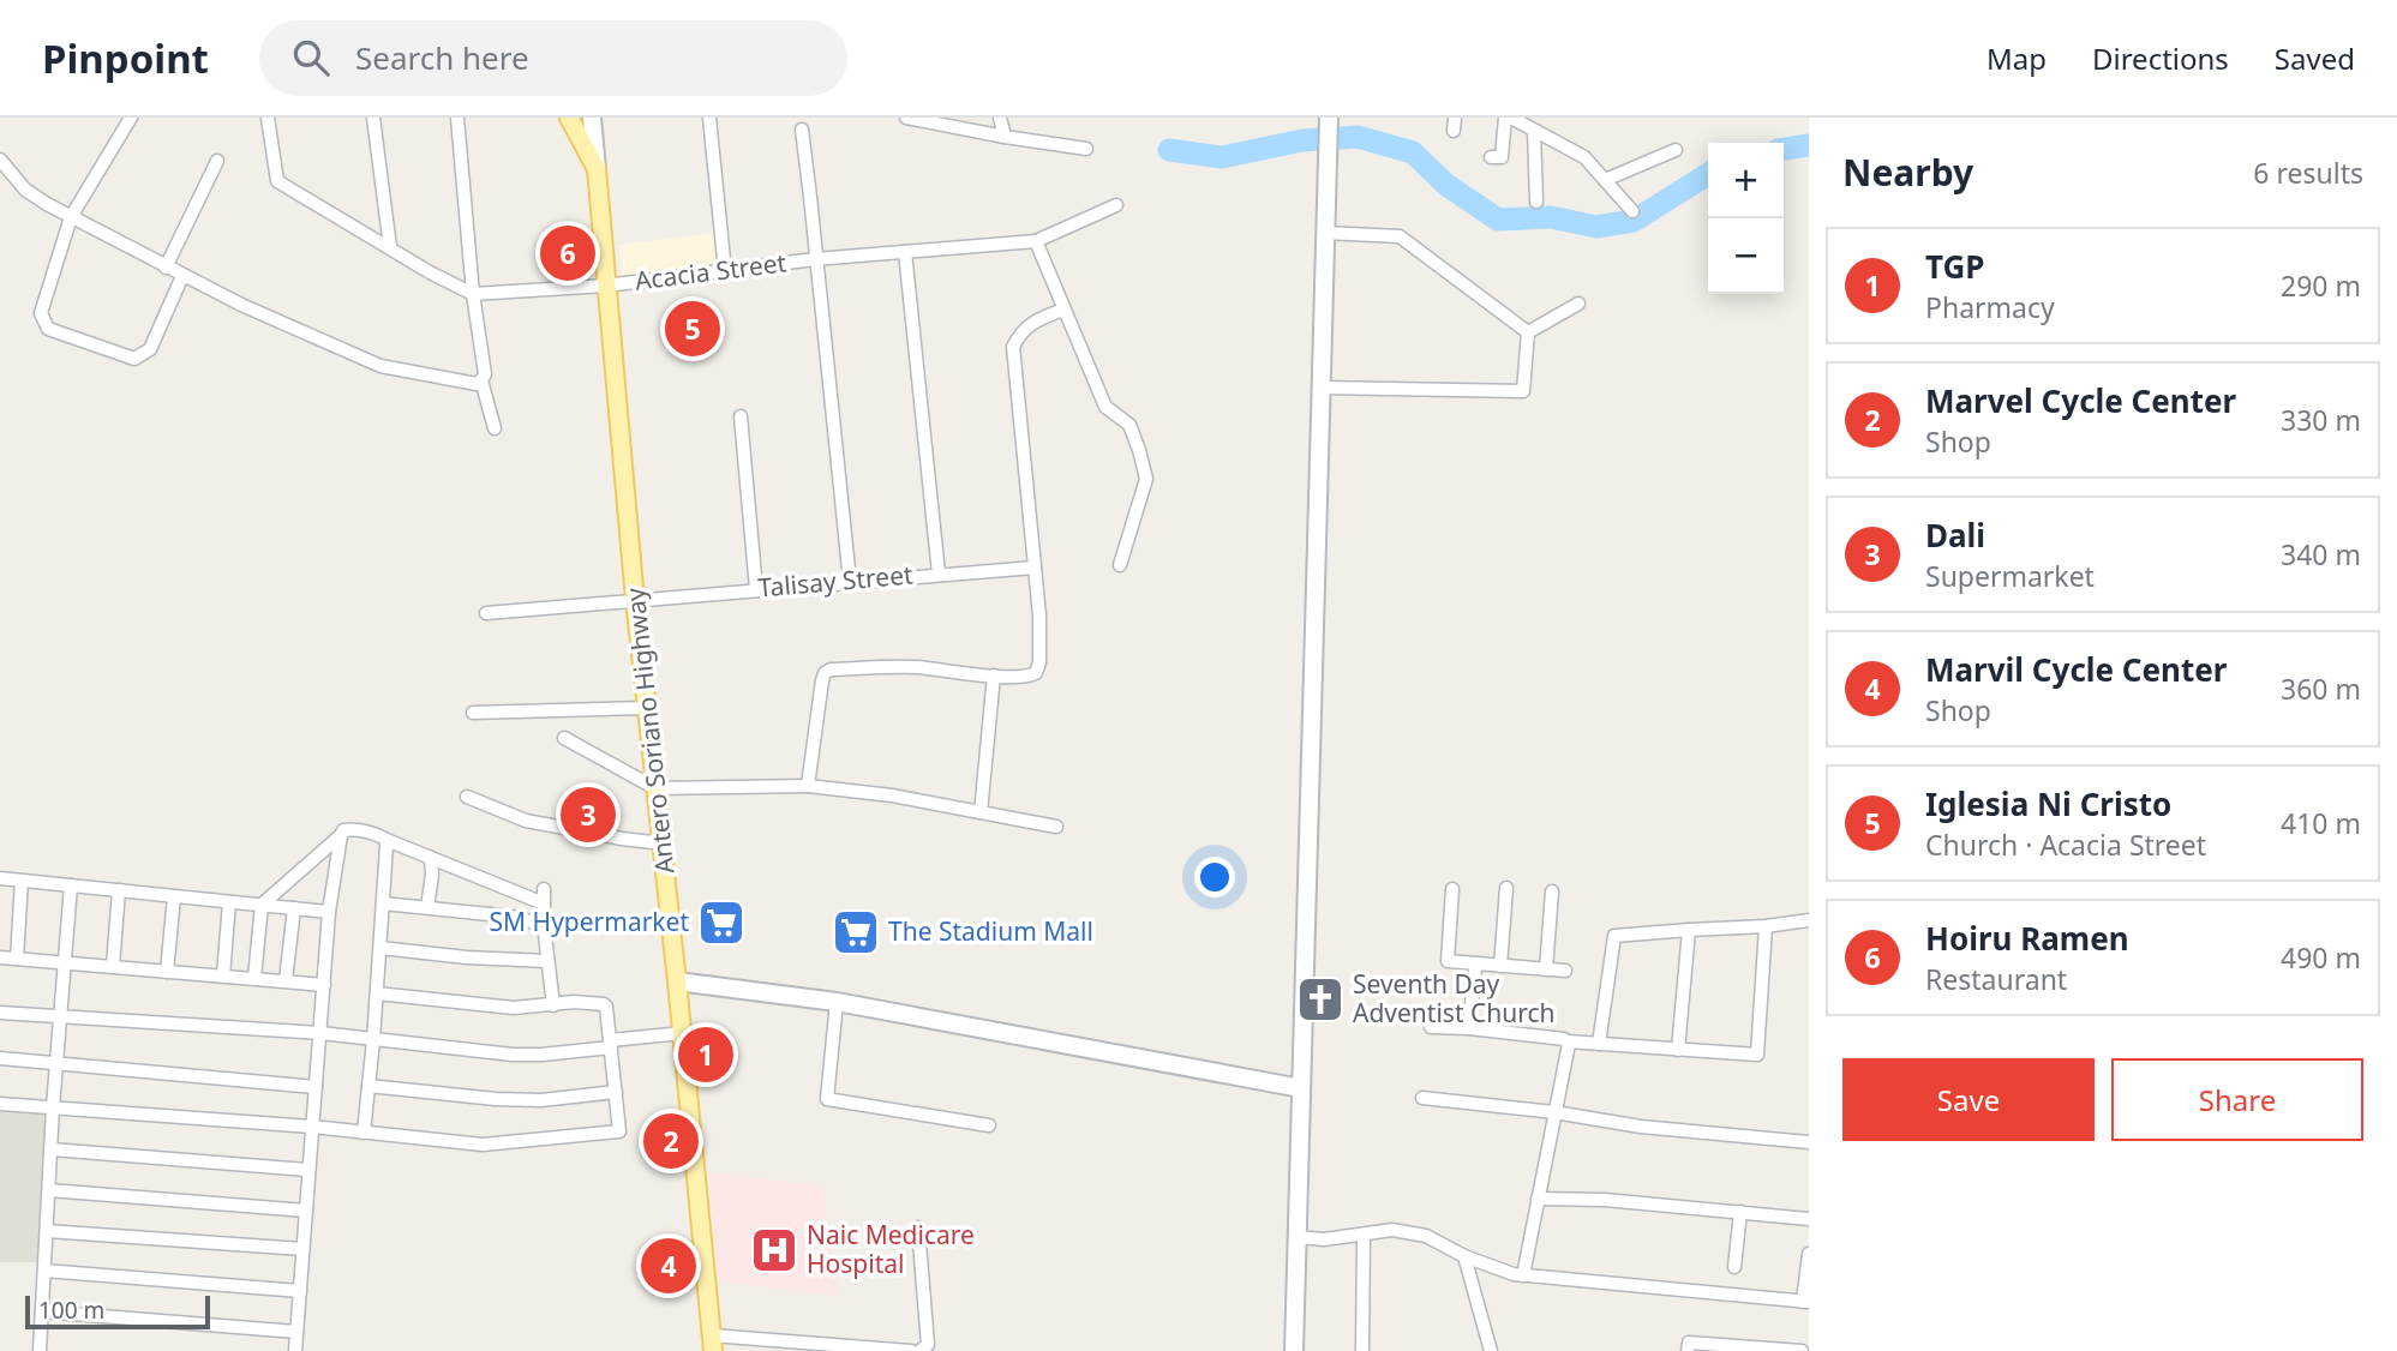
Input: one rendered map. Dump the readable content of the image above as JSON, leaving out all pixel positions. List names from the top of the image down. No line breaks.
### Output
{"streets":{"main road":["Antero Soriano Highway"],"street":["Acacia Street","Talisay Street"]},"crossings":[["Acacia Street","Antero Soriano Highway"],["Talisay Street","Antero Soriano Highway"]],"places":{"supermarket":["SM Hypermarket","The Stadium Mall"],"church":["Seventh Day Adventist Church"],"hospital":["Naic Medicare Hospital"]},"scale_bar":"100 m","page":{"header":"Pinpoint","search":"Search here","nav":["Map","Directions","Saved"],"heading":["Nearby","6 results"],"map_buttons":["+","−"],"pins":["6","5","3","1","2","4"],"list":[{"mark":"1","name":"TGP","note":"Pharmacy","value":"290 m"},{"mark":"2","name":"Marvel Cycle Center","note":"Shop","value":"330 m"},{"mark":"3","name":"Dali","note":"Supermarket","value":"340 m"},{"mark":"4","name":"Marvil Cycle Center","note":"Shop","value":"360 m"},{"mark":"5","name":"Iglesia Ni Cristo","note":"Church · Acacia Street","value":"410 m"},{"mark":"6","name":"Hoiru Ramen","note":"Restaurant","value":"490 m"}],"buttons":["Save","Share"],"scale":"100 m"}}
